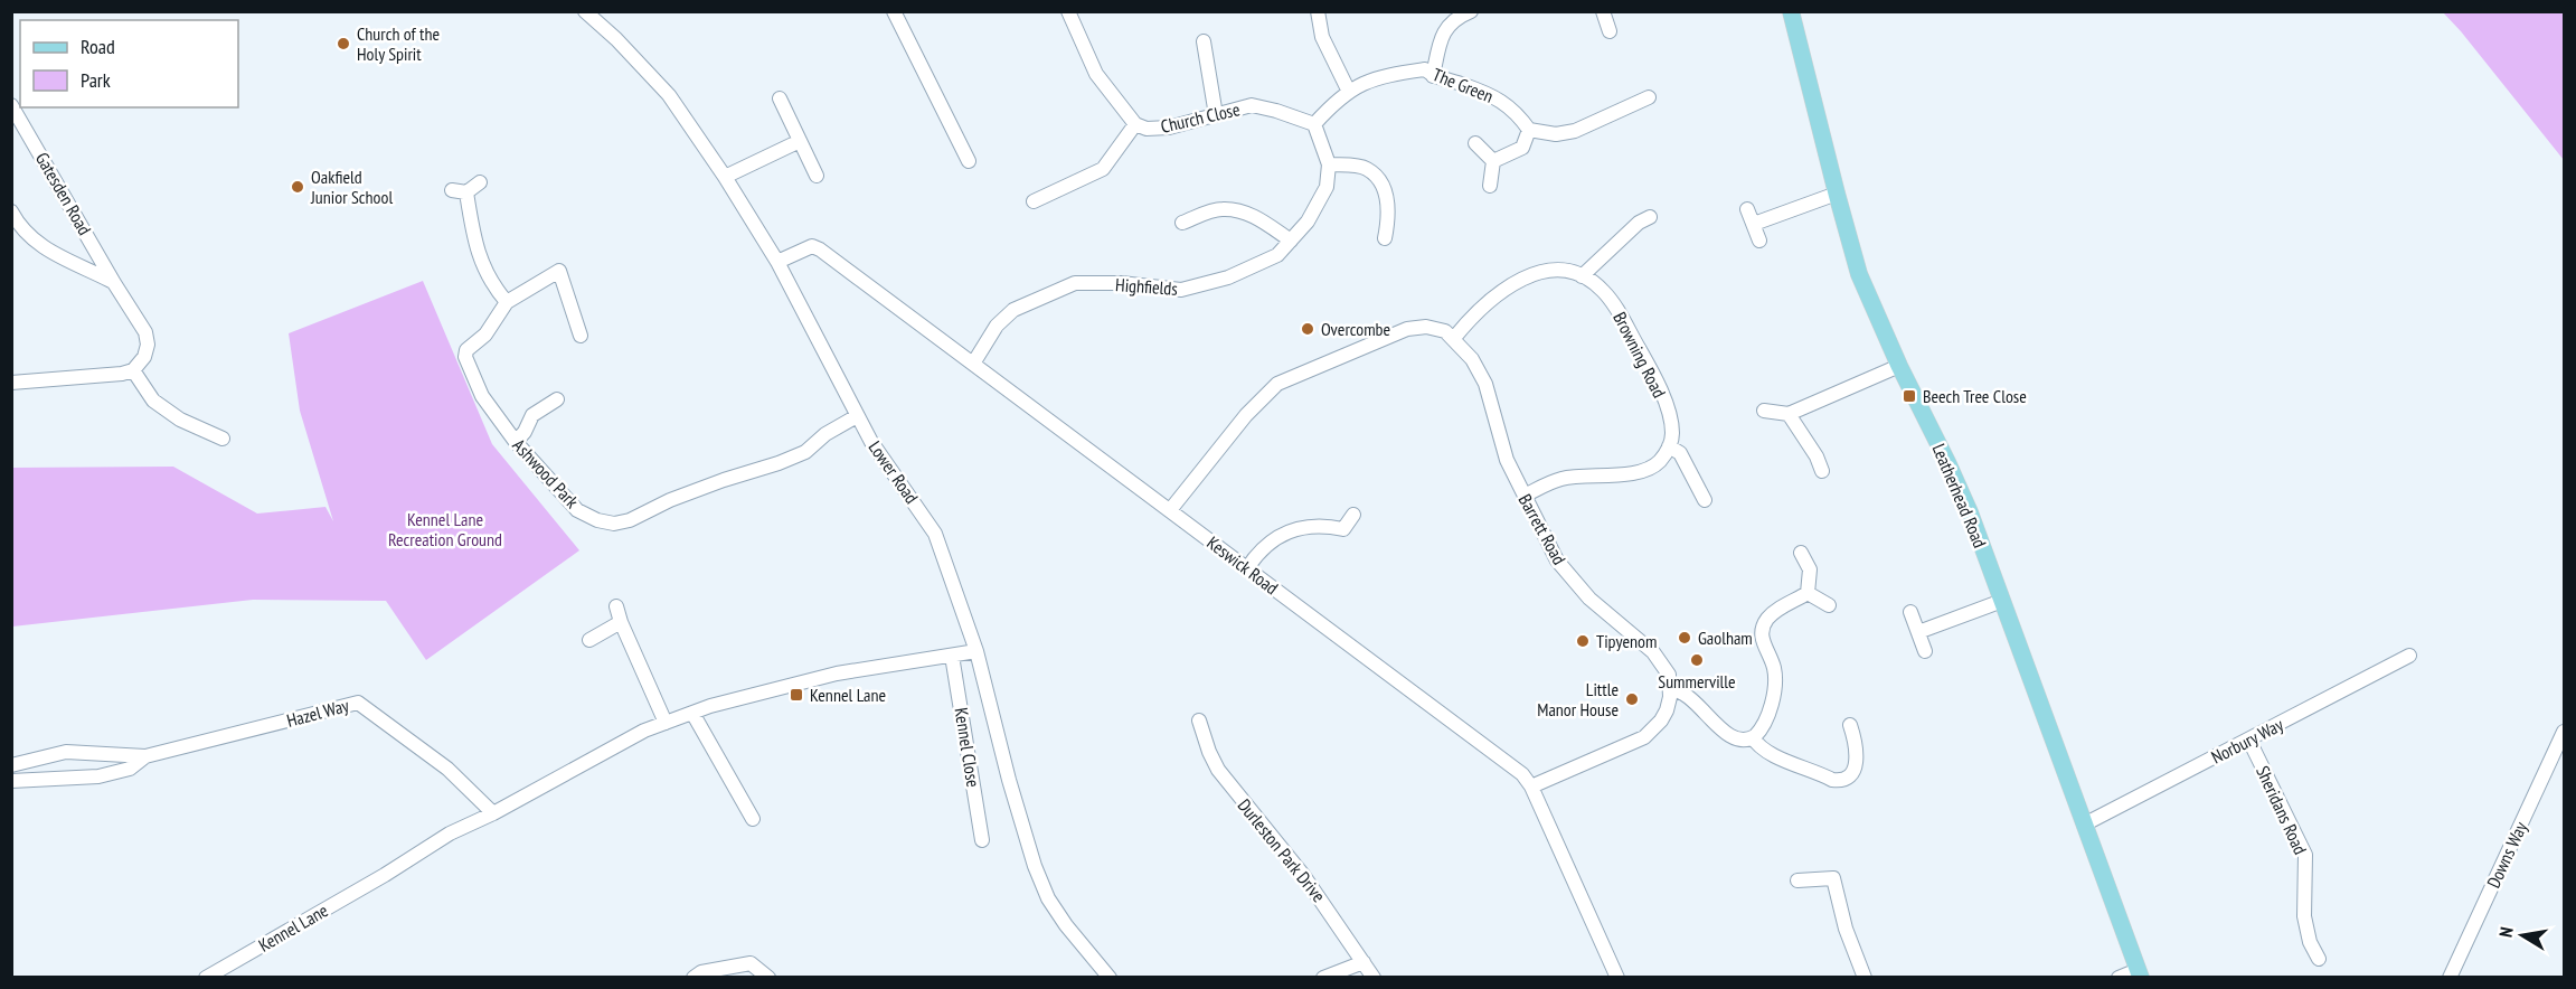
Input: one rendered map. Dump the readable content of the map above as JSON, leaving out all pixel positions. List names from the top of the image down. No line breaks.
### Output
{"streets":{"main road":["Leatherhead Road"],"street":["The Green","Church Close","Gatesden Road","Highfields","Browning Road","Lower Road","Ashwood Park","Barrett Road","Keswick Road","Hazel Way","Norbury Way","Kennel Close","Sheridans Road","Durleston Park Drive","Downs Way","Kennel Lane"]},"crossings":[["The Green","Church Close"],["Highfields","Keswick Road"],["Browning Road","Barrett Road"],["Lower Road","Ashwood Park"],["Lower Road","Keswick Road"],["Lower Road","Kennel Lane"],["Leatherhead Road","Norbury Way"],["Hazel Way","Kennel Lane"],["Norbury Way","Sheridans Road"],["Kennel Close","Kennel Lane"]],"parks":["Kennel Lane Recreation Ground"],"places":{"other":["Church of the Holy Spirit","Oakfield Junior School","Overcombe","Gaolham","Tipyenom","Summerville","Little Manor House"],"transit":["Beech Tree Close","Kennel Lane"]},"legend":["Road","Park"],"north":"left"}
